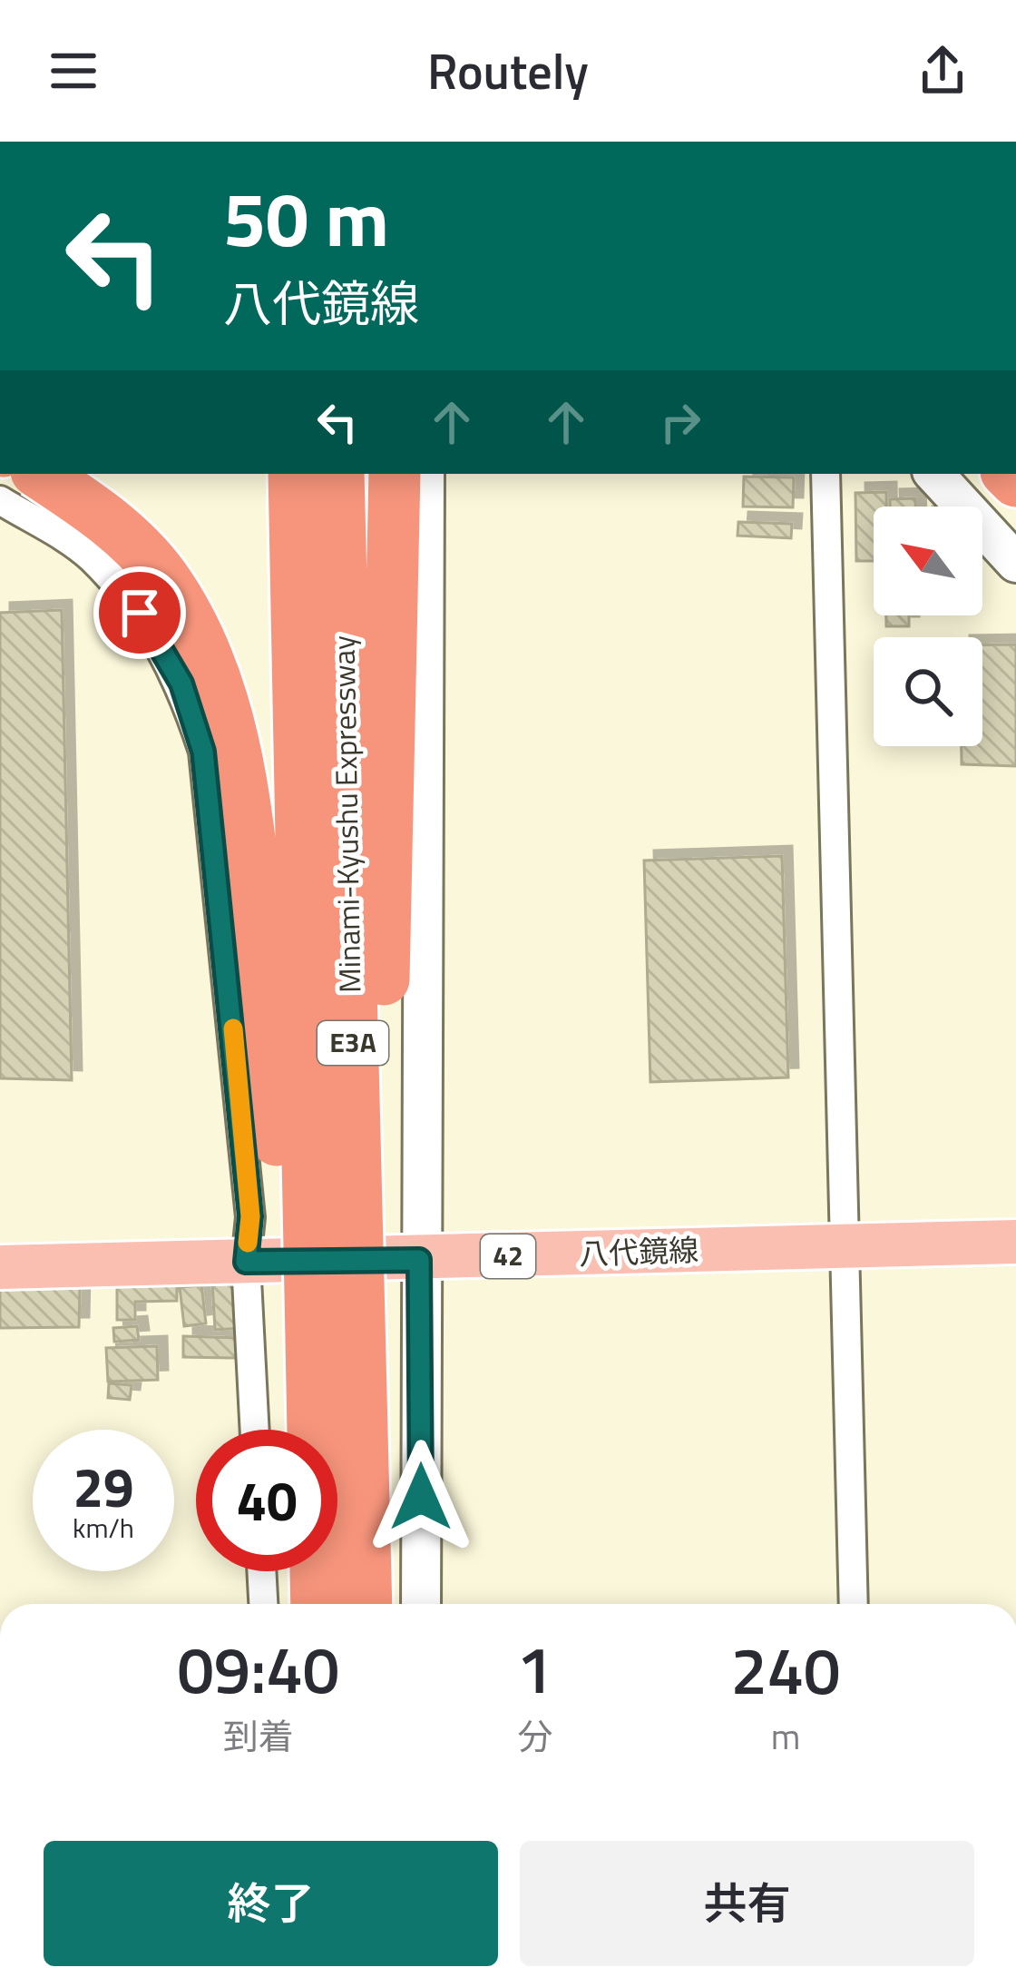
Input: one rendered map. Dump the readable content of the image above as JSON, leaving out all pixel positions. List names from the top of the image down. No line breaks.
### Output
{"streets":{"highway":["Minami-Kyushu Expressway","E3A"],"main road":["八代鏡線","42"]},"north":"top left","page":{"header":"Routely","turn":["50 m","八代鏡線"],"speed":"29 km/h","limit":"40","eta":["09:40","到着","1","分","240","m"],"buttons":["終了","共有"]}}
